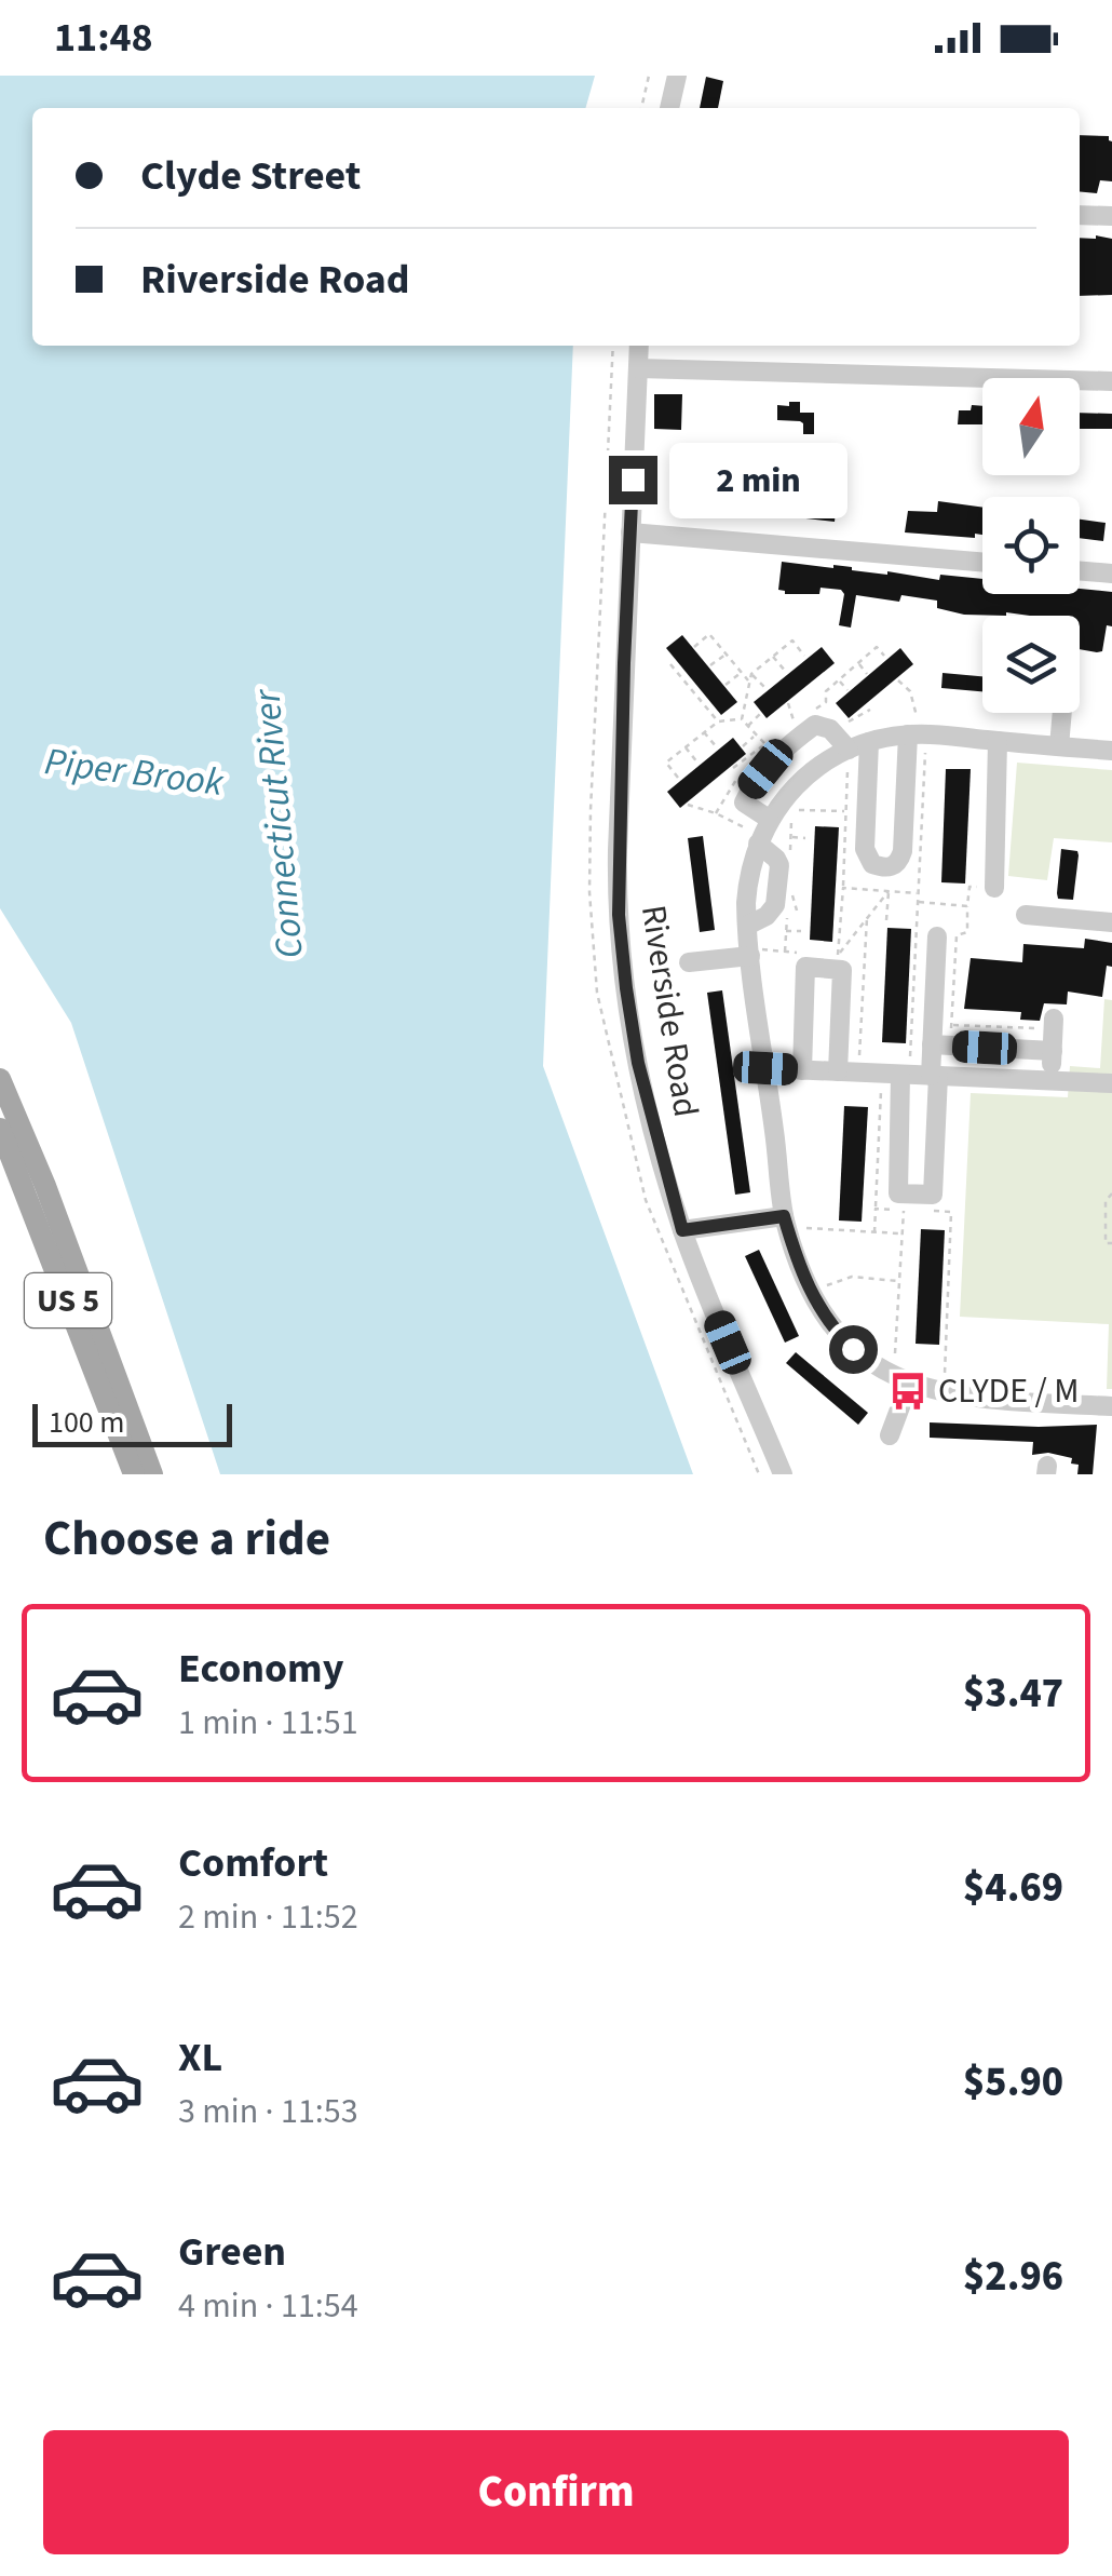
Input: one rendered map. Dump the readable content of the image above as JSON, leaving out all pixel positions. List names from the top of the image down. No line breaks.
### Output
{"streets":{"main road":["US 5"],"street":["Riverside Road"]},"water":["Piper Brook","Connecticut River"],"places":{"bus stop":["CLYDE / M"]},"scale_bar":"100 m","north":"top","page":{"status":"11:48","banner":["Clyde Street","Riverside Road"],"bubble":"2 min","scale":"100 m","heading":"Choose a ride","list":[{"name":"Economy","note":"1 min · 11:51","value":"$3.47"},{"name":"Comfort","note":"2 min · 11:52","value":"$4.69"},{"name":"XL","note":"3 min · 11:53","value":"$5.90"},{"name":"Green","note":"4 min · 11:54","value":"$2.96"}],"buttons":"Confirm"}}
